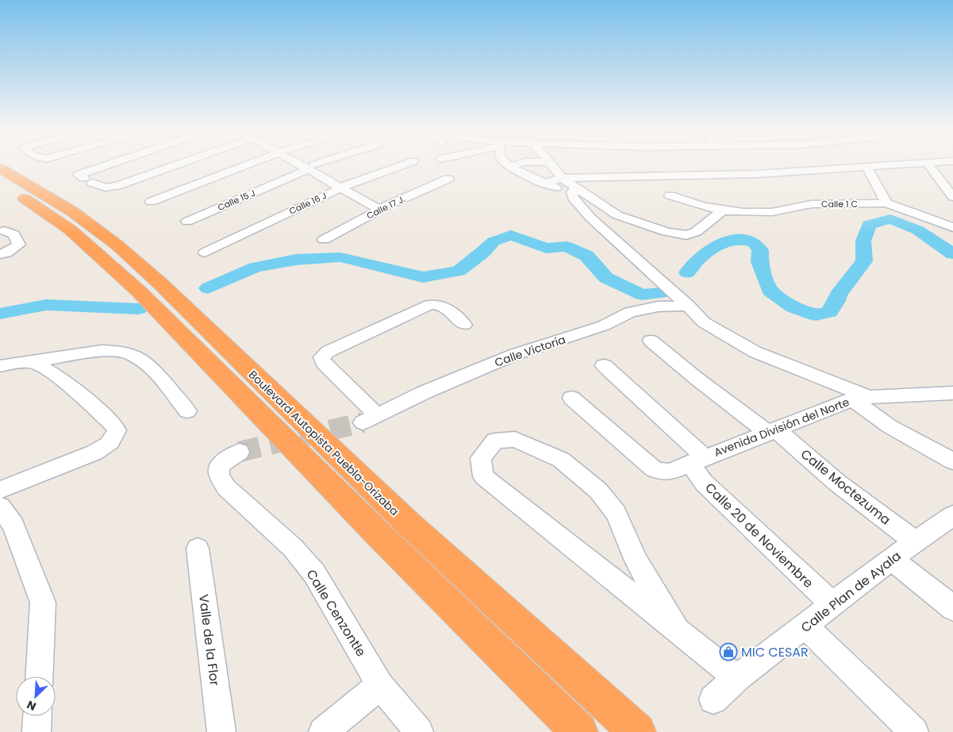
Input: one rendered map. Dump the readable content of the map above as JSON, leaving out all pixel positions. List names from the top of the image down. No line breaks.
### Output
{"streets":{"highway":["Boulevard Autopista Puebla-Orizaba"],"street":["Calle 15 J","Calle 16 J","Calle 1 C","Calle 17 J.","Calle Victoria","Avenida División del Norte","Calle Moctezuma","Calle 20 de Noviembre","Calle Plan de Ayala","Calle Cenzontle","Valle de la Flor"]},"crossings":[["Avenida División del Norte","Calle Moctezuma"],["Avenida División del Norte","Calle 20 de Noviembre"],["Calle Moctezuma","Calle Plan de Ayala"],["Calle 20 de Noviembre","Calle Plan de Ayala"]],"places":{"shop":["MIC CESAR"]},"north":"bottom left"}
